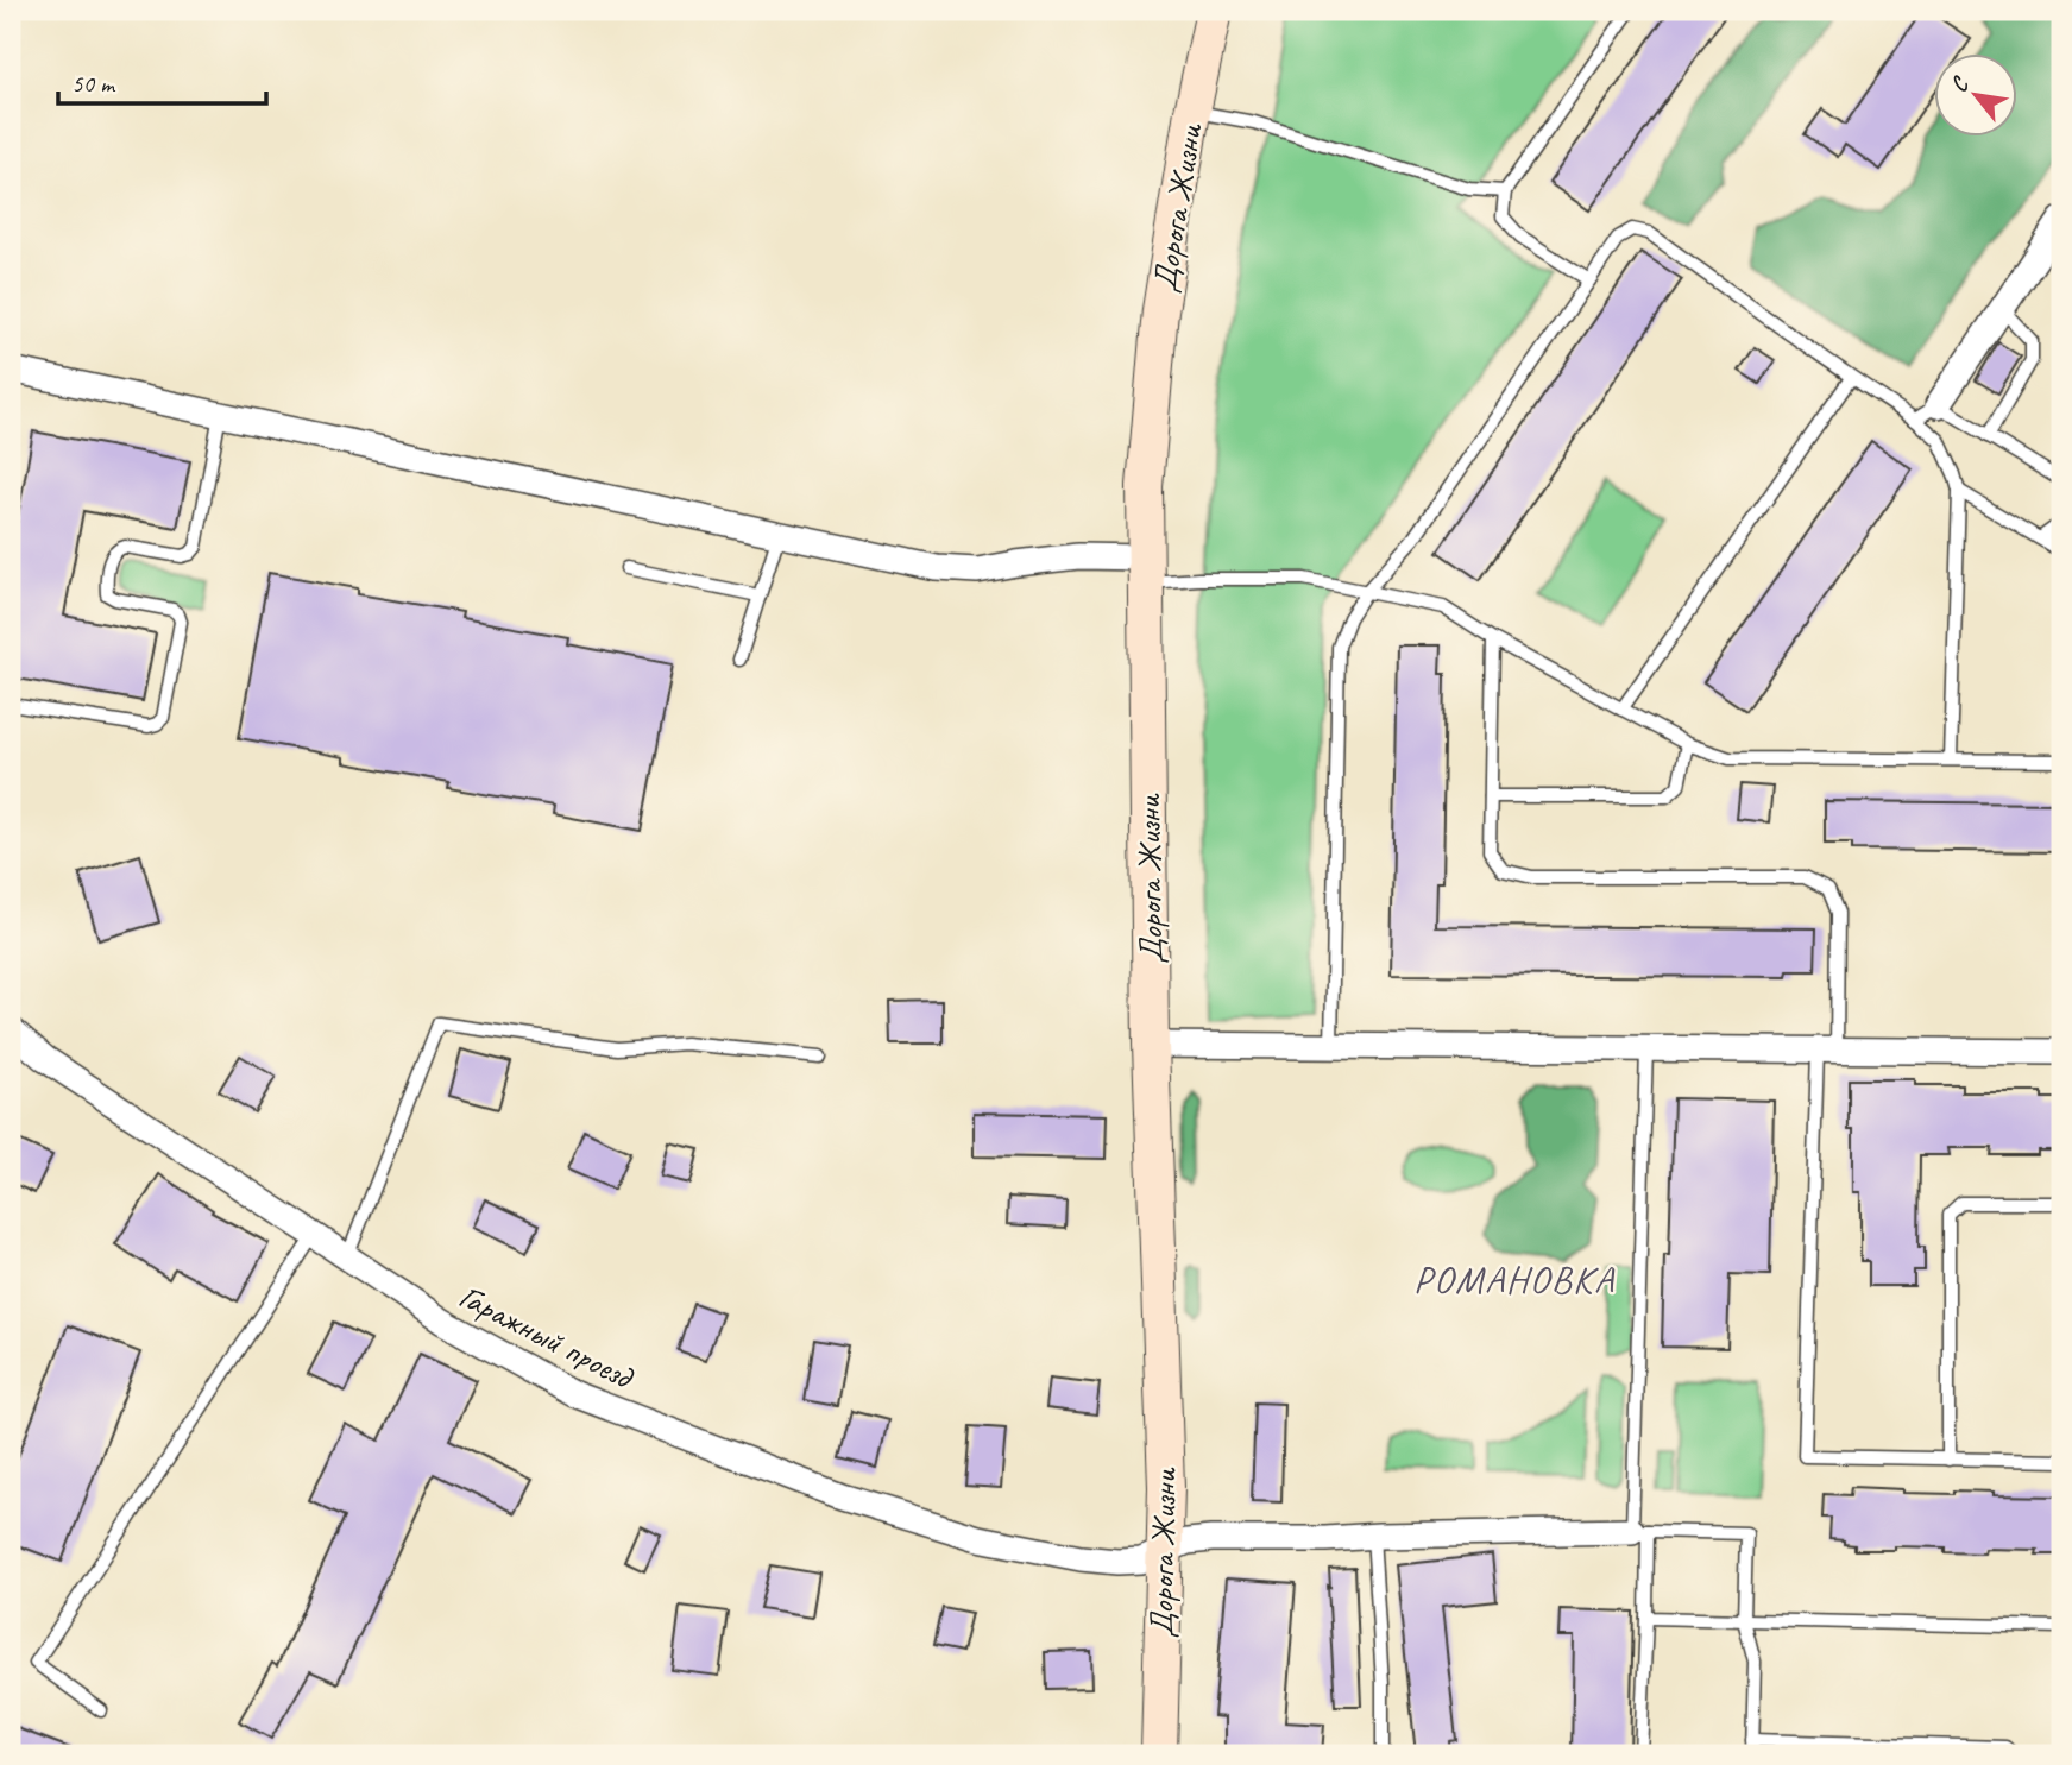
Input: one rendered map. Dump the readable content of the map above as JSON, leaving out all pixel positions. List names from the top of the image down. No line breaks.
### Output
{"streets":{"main road":["Дорога Жизни"],"street":["Гаражный проезд"]},"crossings":[["Дорога Жизни","Гаражный проезд"]],"districts":["РОМАНОВКА"],"scale_bar":"50 m","north":"top left"}
